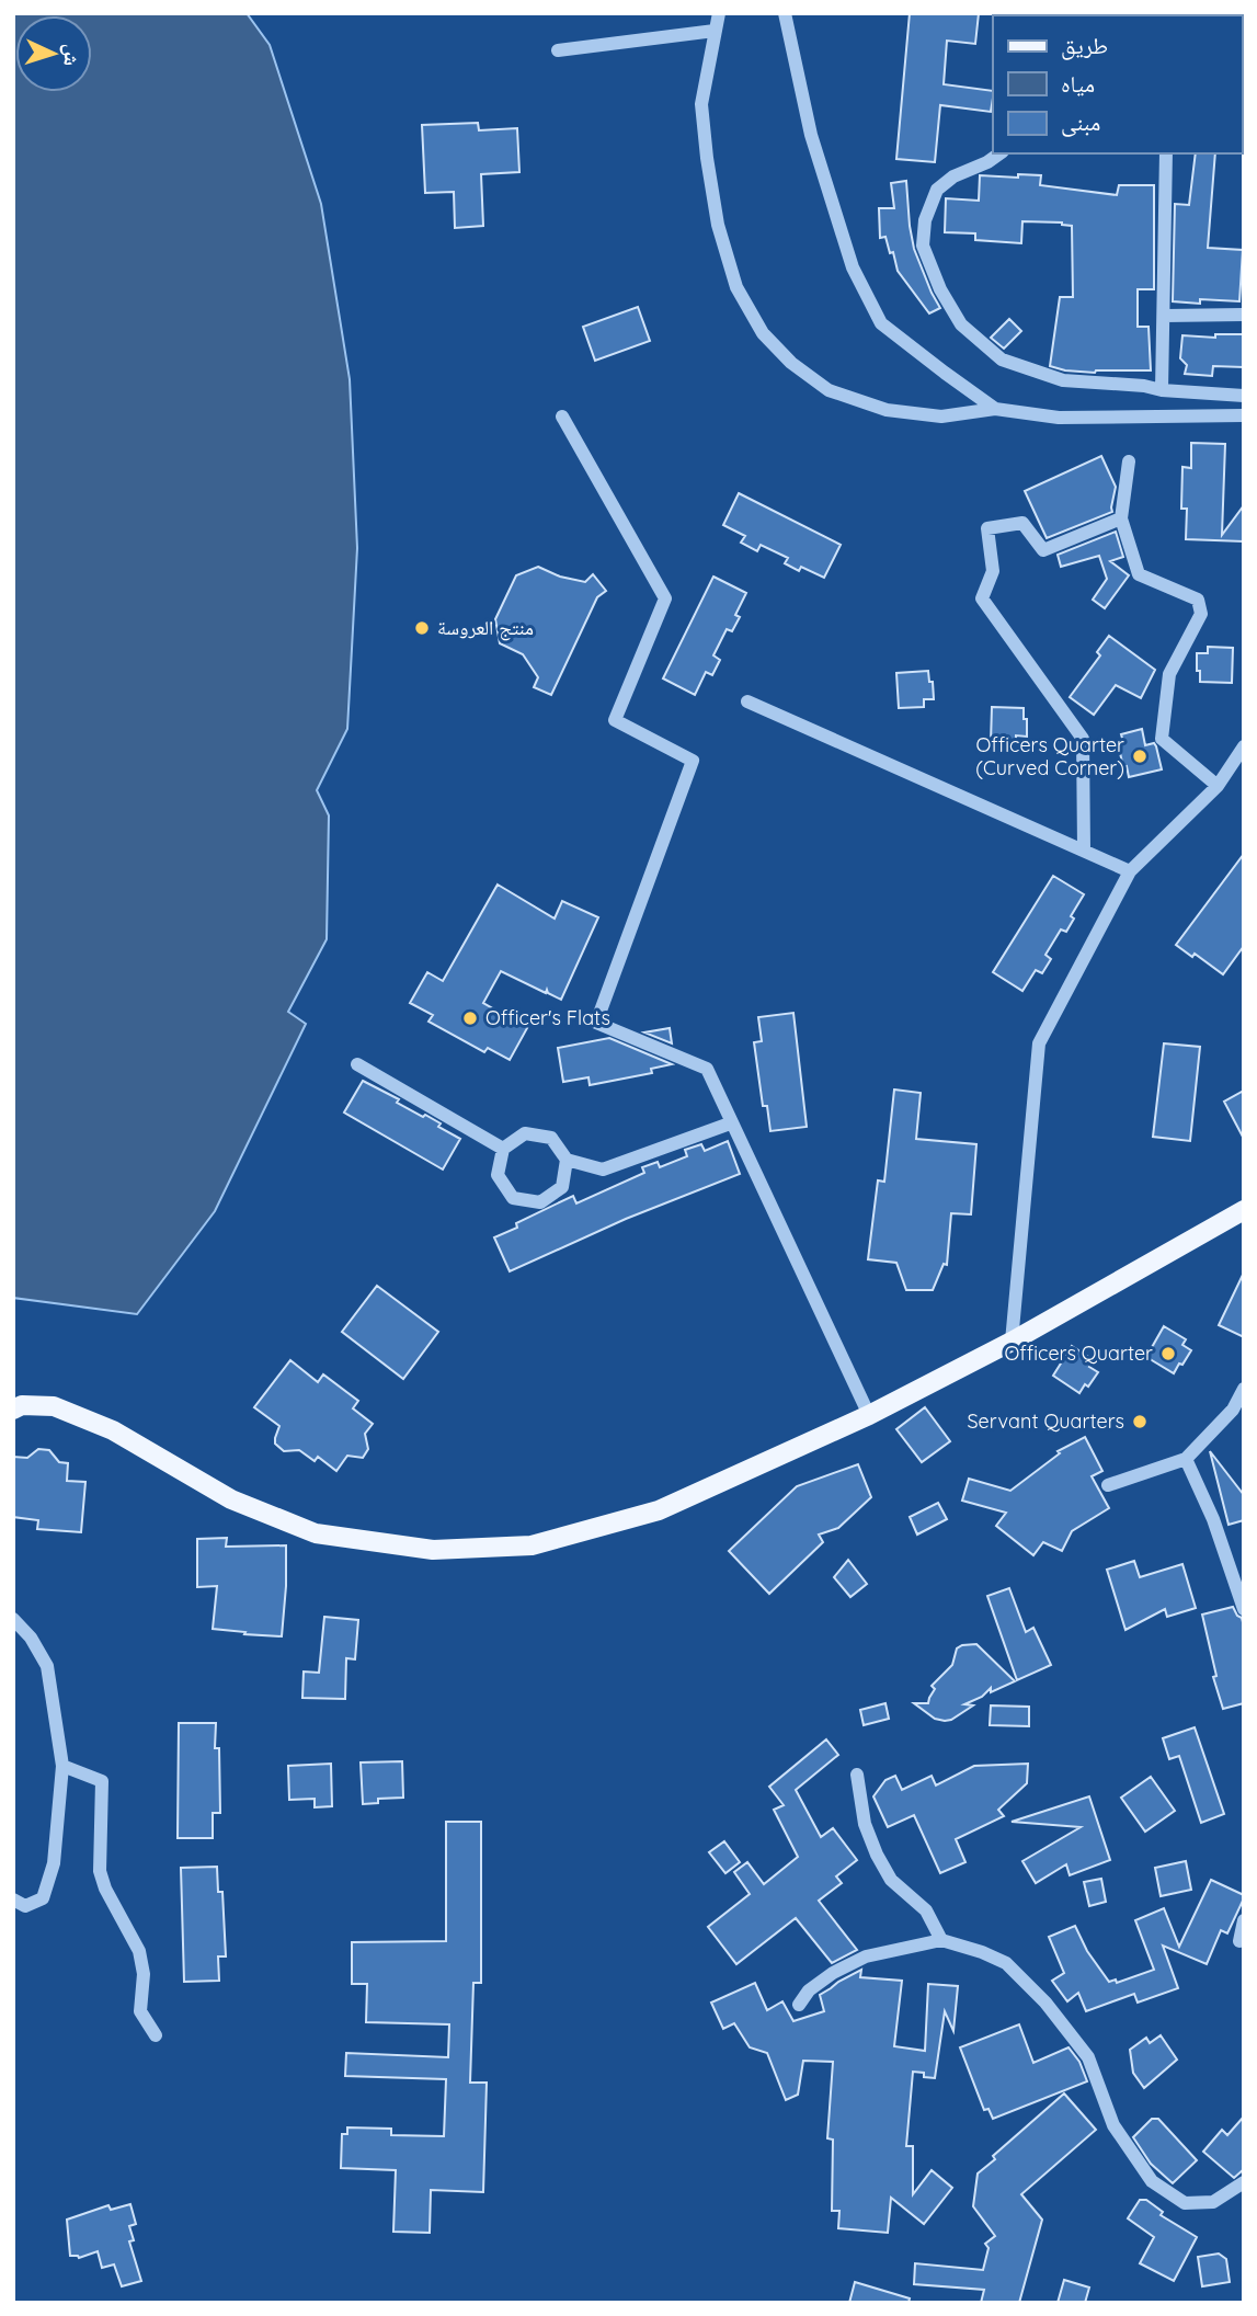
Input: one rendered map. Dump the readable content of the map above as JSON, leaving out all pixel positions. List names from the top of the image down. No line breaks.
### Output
{"places":["منتج العروسة","Officers Quarter (Curved Corner)","Officer's Flats","Officers Quarter","Servant Quarters"],"legend":["طريق","مياه","مبنى"],"north":"right"}
